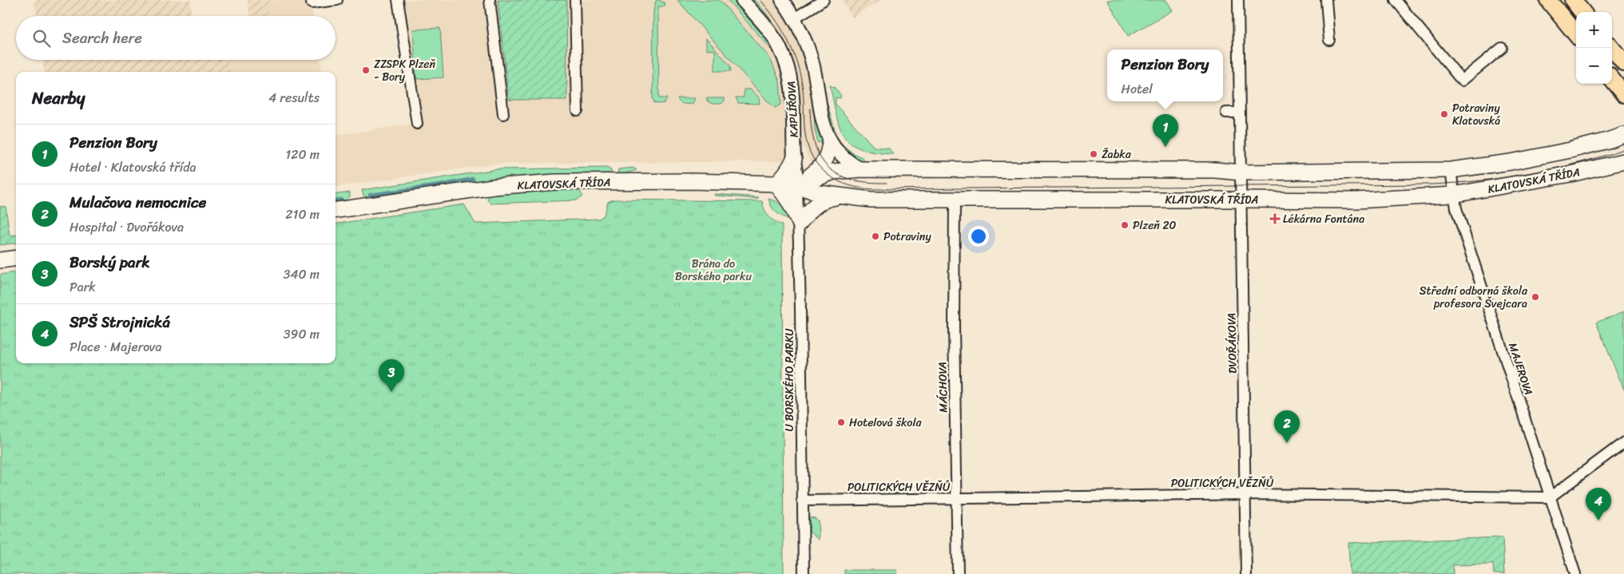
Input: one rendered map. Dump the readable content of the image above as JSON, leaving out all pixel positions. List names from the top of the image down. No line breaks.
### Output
{"streets":{"main road":["KLATOVSKÁ TŘÍDA"],"street":["KAPLÍŘOVA","DVOŘÁKOVA","MAJEROVA","U BORSKÉHO PARKU","MÁCHOVA","POLITICKÝCH VĚZŇŮ"]},"crossings":[["KAPLÍŘOVA","KLATOVSKÁ TŘÍDA"],["KAPLÍŘOVA","U BORSKÉHO PARKU"],["KLATOVSKÁ TŘÍDA","DVOŘÁKOVA"],["KLATOVSKÁ TŘÍDA","MAJEROVA"],["KLATOVSKÁ TŘÍDA","U BORSKÉHO PARKU"],["KLATOVSKÁ TŘÍDA","MÁCHOVA"],["DVOŘÁKOVA","POLITICKÝCH VĚZŇŮ"],["MAJEROVA","POLITICKÝCH VĚZŇŮ"],["U BORSKÉHO PARKU","POLITICKÝCH VĚZŇŮ"],["MÁCHOVA","POLITICKÝCH VĚZŇŮ"]],"parks":["Brána do Borského parku"],"places":{"other":["ZZSPK Plzeň - Bory","Potraviny Klatovská","Žabka","Plzeň 20","Potraviny","Střední odborná škola profesora Švejcara","Hotelová škola"],"health":["Lékárna Fontána"]},"page":{"map_buttons":["+","−"],"search":"Search here","popup":["Penzion Bory","Hotel"],"heading":["Nearby","4 results"],"pins":["1","3","2","4"],"list":[{"mark":"1","name":"Penzion Bory","note":"Hotel · Klatovská třída","value":"120 m"},{"mark":"2","name":"Mulačova nemocnice","note":"Hospital · Dvořákova","value":"210 m"},{"mark":"3","name":"Borský park","note":"Park","value":"340 m"},{"mark":"4","name":"SPŠ Strojnická","note":"Place · Majerova","value":"390 m"}]}}
